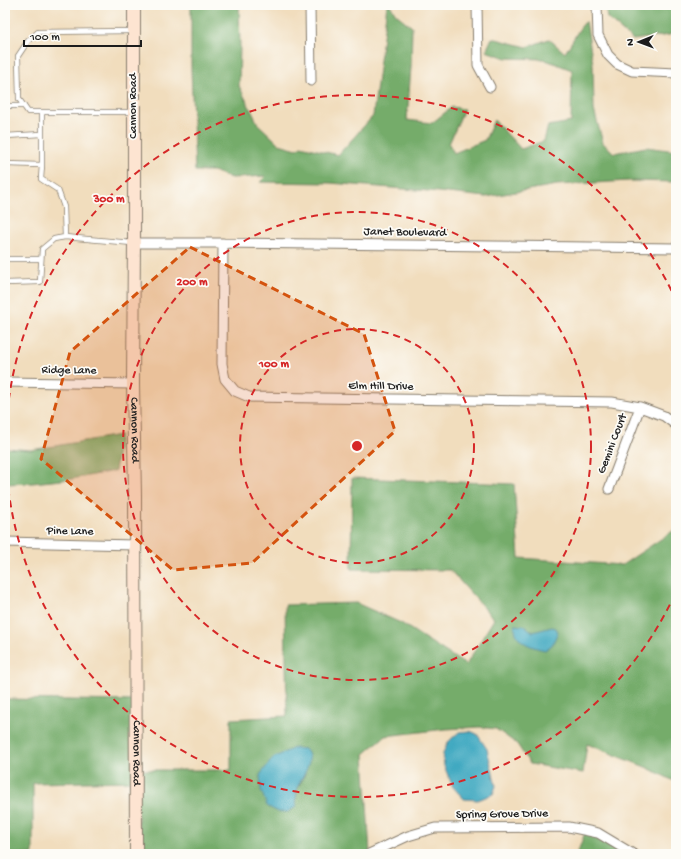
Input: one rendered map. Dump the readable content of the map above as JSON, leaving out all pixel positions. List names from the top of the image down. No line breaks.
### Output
{"streets":{"main road":["Cannon Road"],"street":["Janet Boulevard","Ridge Lane","Elm Hill Drive","Gemini Court","Pine Lane","Spring Grove Drive"]},"crossings":[["Cannon Road","Janet Boulevard"],["Cannon Road","Ridge Lane"],["Cannon Road","Pine Lane"],["Janet Boulevard","Elm Hill Drive"],["Elm Hill Drive","Gemini Court"]],"scale_bar":"100 m","north":"left","rings":["300 m","200 m","100 m"]}
